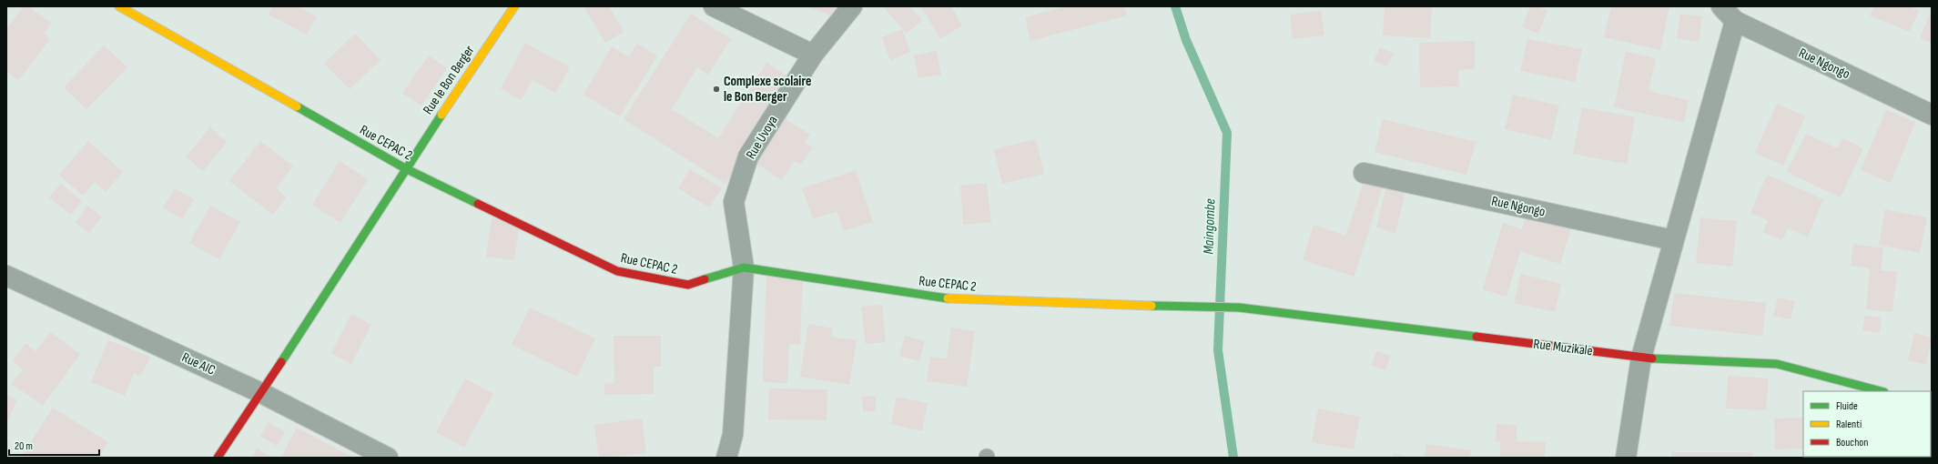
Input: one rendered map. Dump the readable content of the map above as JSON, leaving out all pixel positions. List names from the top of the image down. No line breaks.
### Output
{"streets":{"street":["Rue Ngongo","Rue le Bon Berger","Rue Uvoya","Rue CEPAC 2","Rue Muzikale","Rue AIC"]},"crossings":[["Rue le Bon Berger","Rue CEPAC 2"],["Rue le Bon Berger","Rue AIC"],["Rue Uvoya","Rue CEPAC 2"],["Rue CEPAC 2","Rue Muzikale"]],"water":["Maingombe"],"places":["Complexe scolaire le Bon Berger"],"legend":["Fluide","Ralenti","Bouchon"],"scale_bar":"20 m"}
